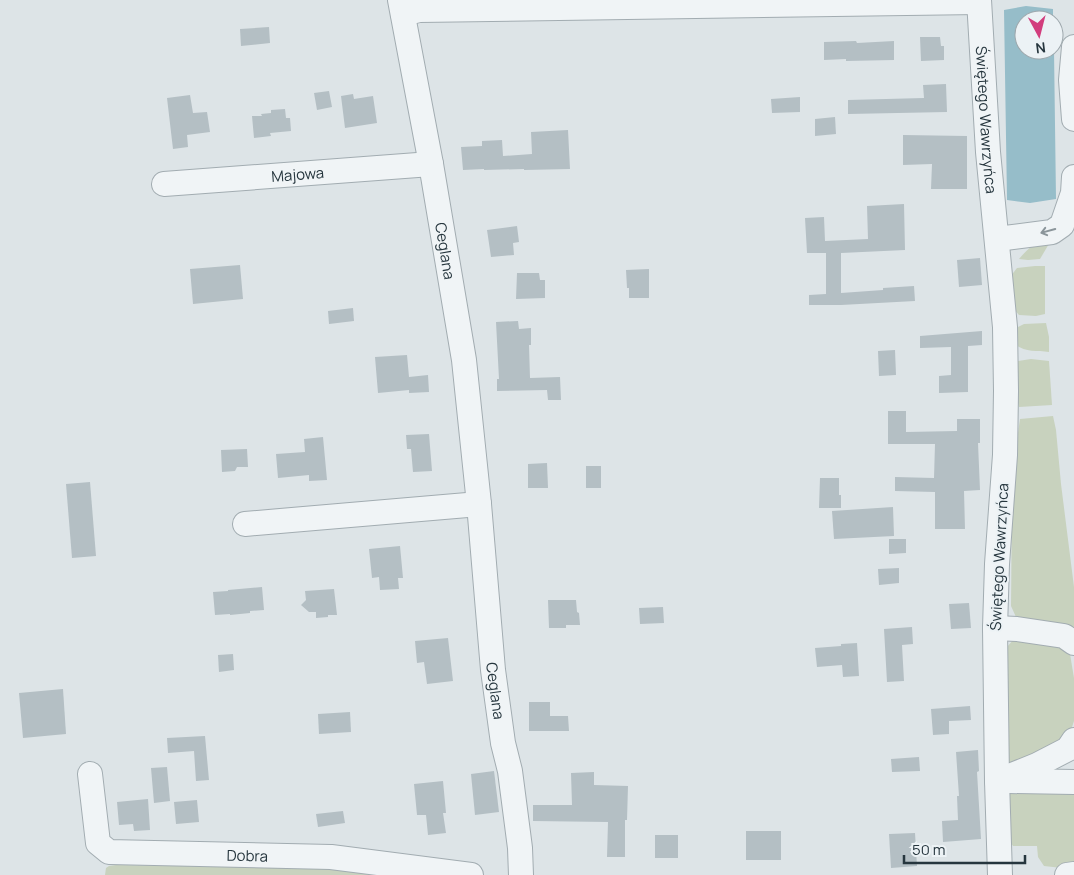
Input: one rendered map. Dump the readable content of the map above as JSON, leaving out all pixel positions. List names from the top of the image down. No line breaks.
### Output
{"streets":{"street":["Świętego Wawrzyńca","Majowa","Ceglana","Dobra"]},"crossings":[["Majowa","Ceglana"]],"scale_bar":"50 m","north":"bottom"}
